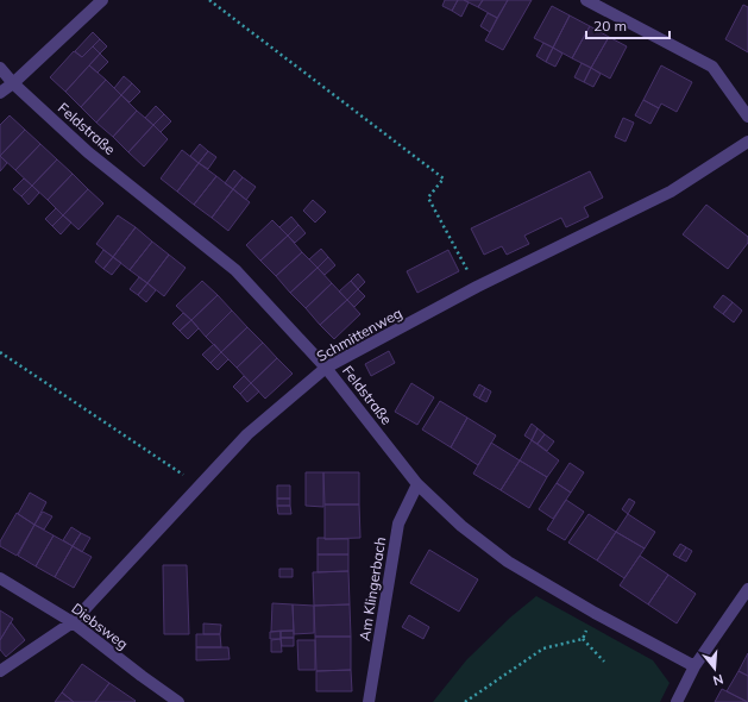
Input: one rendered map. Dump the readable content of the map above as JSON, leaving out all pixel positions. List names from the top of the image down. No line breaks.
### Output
{"streets":{"street":["Feldstraße","Schmittenweg","Am Klingerbach","Diebsweg"]},"crossings":[["Feldstraße","Schmittenweg"],["Feldstraße","Am Klingerbach"],["Schmittenweg","Diebsweg"]],"scale_bar":"20 m","north":"bottom"}
